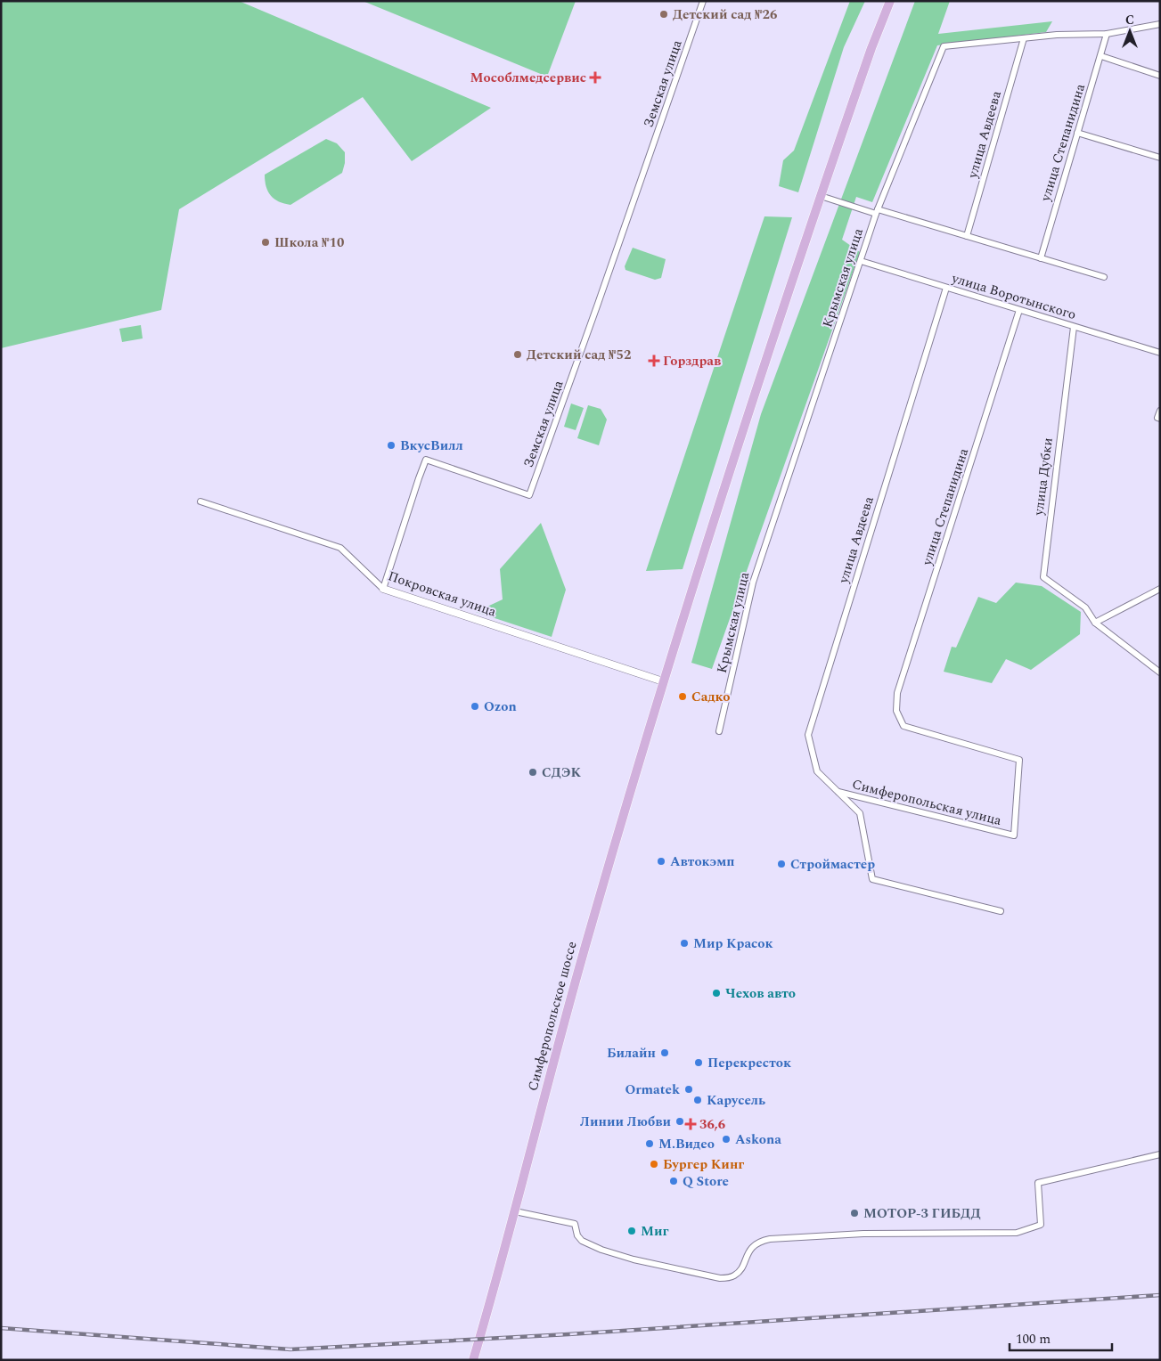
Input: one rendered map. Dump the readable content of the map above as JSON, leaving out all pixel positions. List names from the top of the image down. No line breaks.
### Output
{"streets":{"main road":["Симферопольское шоссе"],"street":["Земская улица","улица Авдеева","улица Степанидина","Крымская улица","улица Воротынского","улица Дубки","Покровская улица","Симферопольская улица"]},"crossings":[["Земская улица","Покровская улица"],["улица Авдеева","Крымская улица"],["улица Авдеева","улица Воротынского"],["улица Авдеева","Симферопольская улица"],["улица Степанидина","Крымская улица"],["улица Степанидина","улица Воротынского"],["улица Степанидина","Симферопольская улица"],["Крымская улица","улица Воротынского"],["улица Воротынского","улица Дубки"],["Покровская улица","Симферопольское шоссе"]],"places":{"other":["Детский сад №26","Школа №10","Детский сад №52","ВкусВилл","Садко","Ozon","СДЭК","Автокэмп","Строймастер","Мир Красок","Чехов авто","Билайн","Перекресток","Ormatek","Карусель","Линии Любви","Askona","М.Видео","Бургер Кинг","Q Store","МОТОР-3 ГИБДД","Миг"],"health":["Мособлмедсервис","Горздрав","36,6"]},"scale_bar":"100 m","north":"top"}
